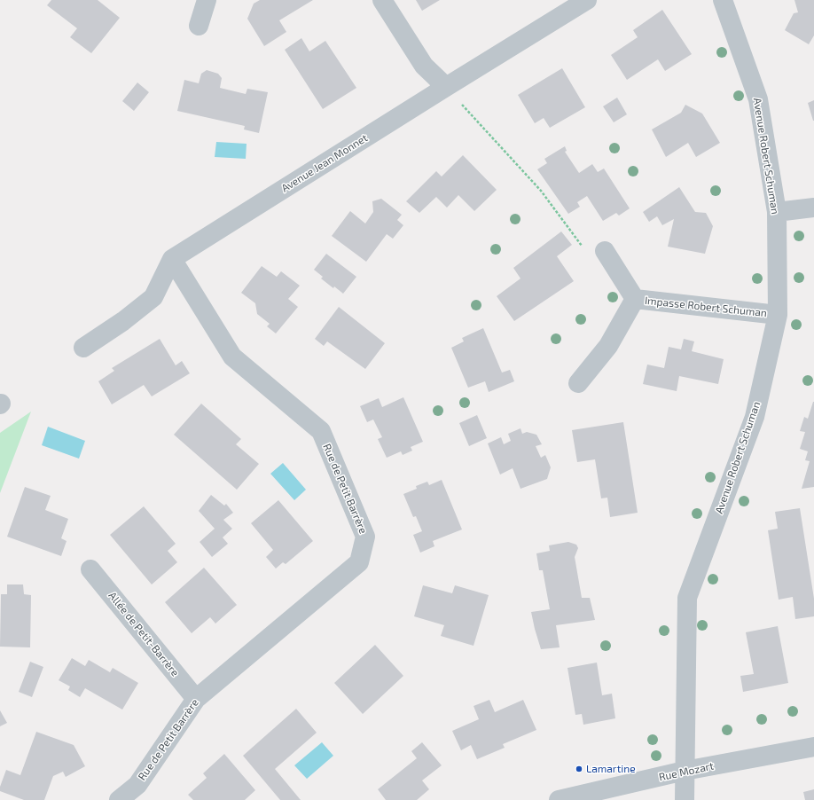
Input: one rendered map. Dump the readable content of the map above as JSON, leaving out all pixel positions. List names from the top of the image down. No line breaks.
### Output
{"streets":{"street":["Avenue Robert Schuman","Avenue Jean Monnet","Impasse Robert Schuman","Rue de Petit Barrère","Allée de Petit-Barrère","Rue Mozart"]},"crossings":[["Avenue Robert Schuman","Impasse Robert Schuman"],["Avenue Robert Schuman","Rue Mozart"],["Avenue Jean Monnet","Rue de Petit Barrère"],["Rue de Petit Barrère","Allée de Petit-Barrère"]],"places":["Lamartine"]}
